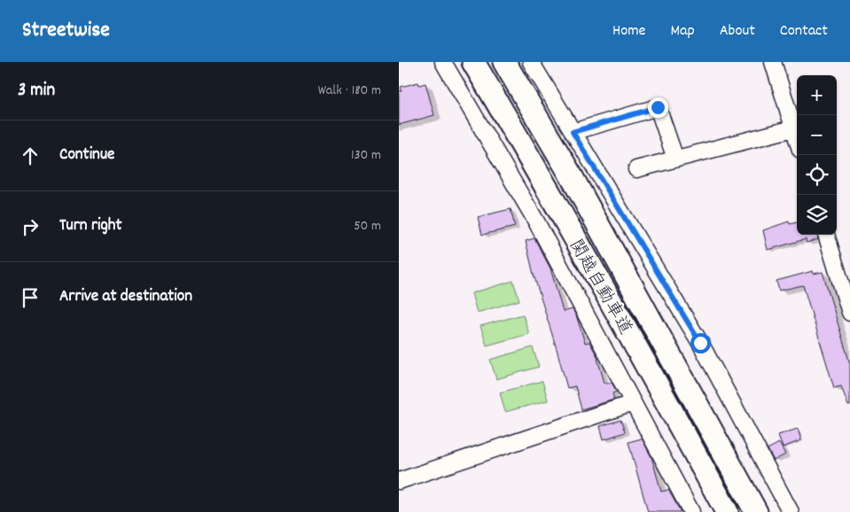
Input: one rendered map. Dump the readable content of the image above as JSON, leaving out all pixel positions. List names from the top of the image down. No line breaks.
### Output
{"streets":{"highway":["関越自動車道"]},"page":{"header":"Streetwise","nav":["Home","Map","About","Contact"],"heading":["3 min","Walk · 180 m"],"map_buttons":["+","−"],"list":[["Continue","130 m"],["Turn right","50 m"],"Arrive at destination"]}}
